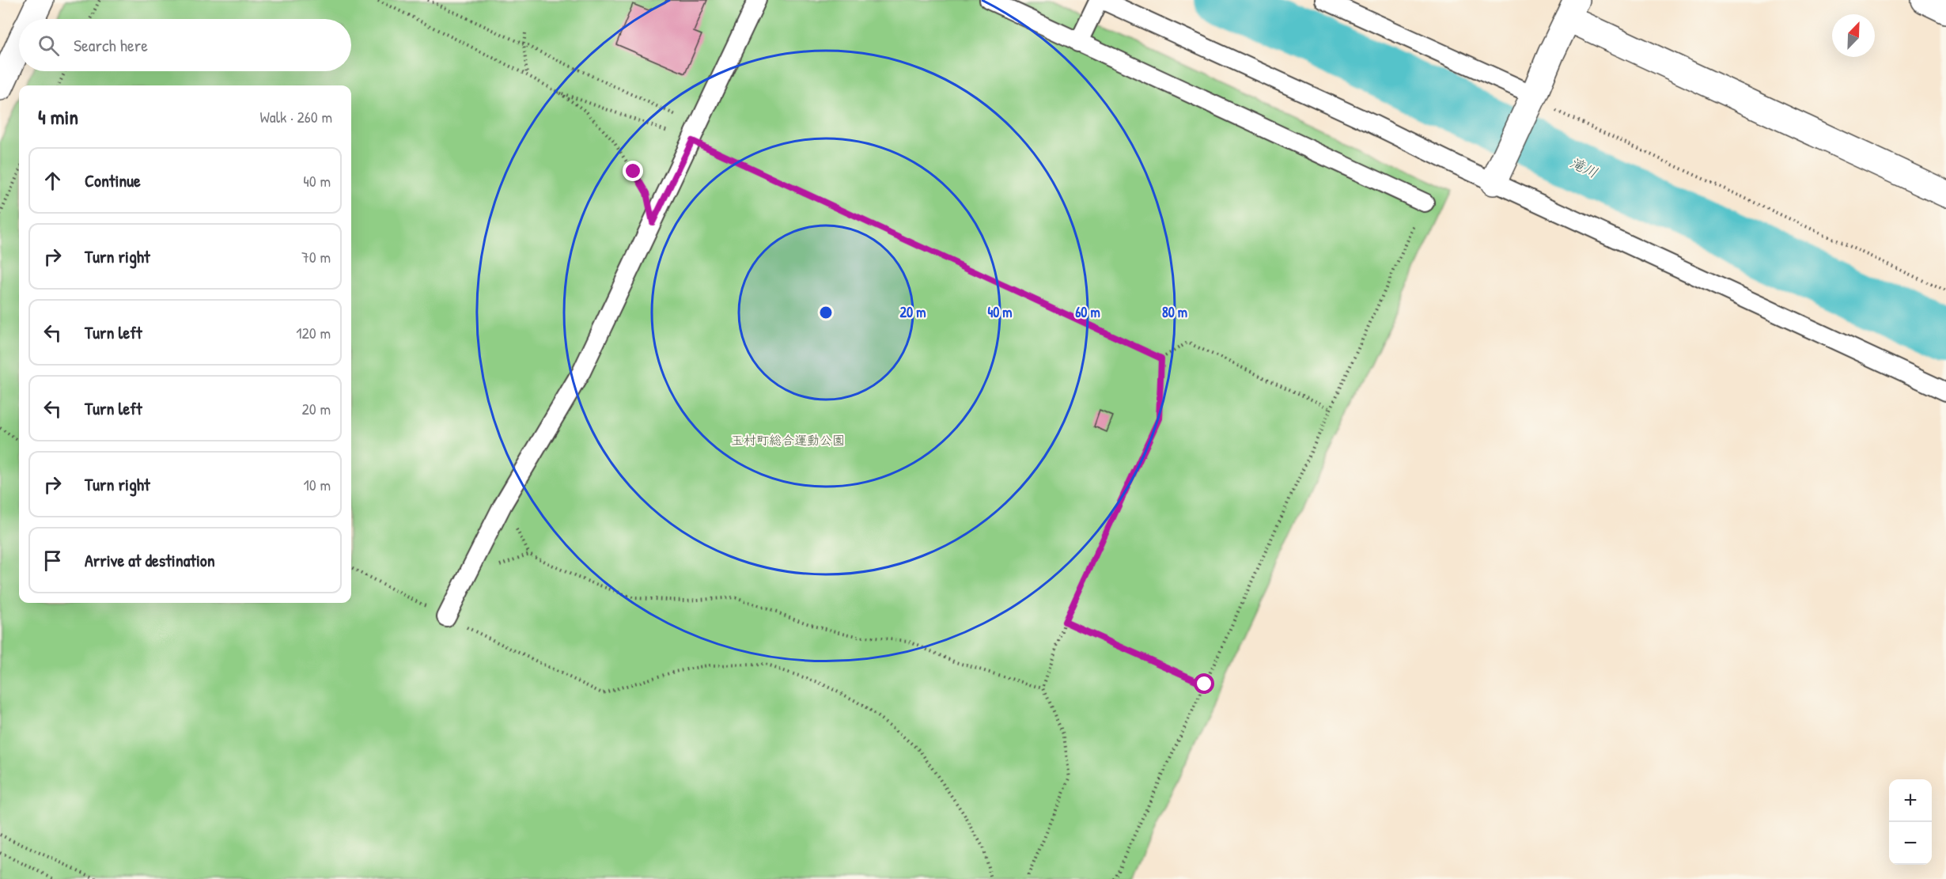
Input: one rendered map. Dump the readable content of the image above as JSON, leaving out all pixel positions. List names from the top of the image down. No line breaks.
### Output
{"water":["滝川"],"parks":["玉村町総合運動公園"],"north":"top right","page":{"search":"Search here","heading":["4 min","Walk · 260 m"],"list":[["Continue","40 m"],["Turn right","70 m"],["Turn left","120 m"],["Turn left","20 m"],["Turn right","10 m"],"Arrive at destination"],"map_buttons":["+","−"]},"rings":["20 m","40 m","60 m","80 m"]}
